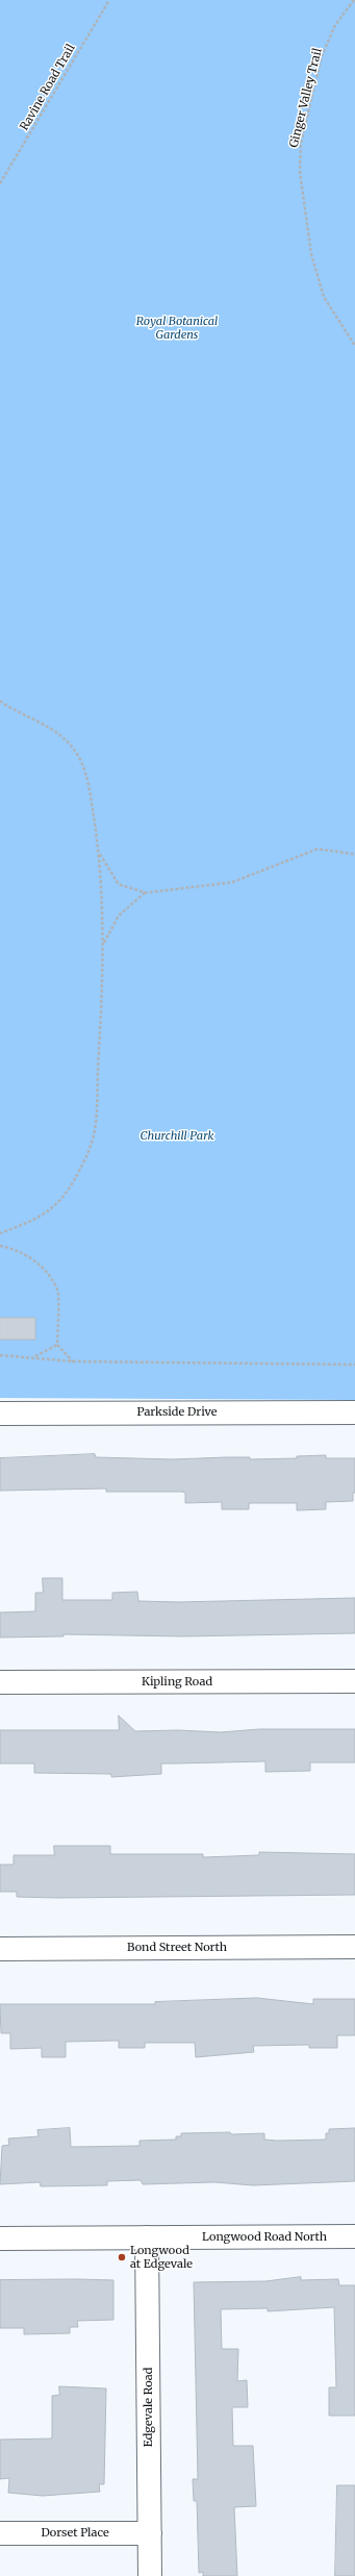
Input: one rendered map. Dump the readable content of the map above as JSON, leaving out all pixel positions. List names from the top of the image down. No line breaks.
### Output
{"streets":{"street":["Parkside Drive","Kipling Road","Bond Street North","Longwood Road North","Edgevale Road","Dorset Place"],"path":["Ravine Road Trail","Ginger Valley Trail"]},"crossings":[["Longwood Road North","Edgevale Road"],["Edgevale Road","Dorset Place"]],"parks":["Royal Botanical Gardens","Churchill Park"],"places":["Longwood at Edgevale"]}
